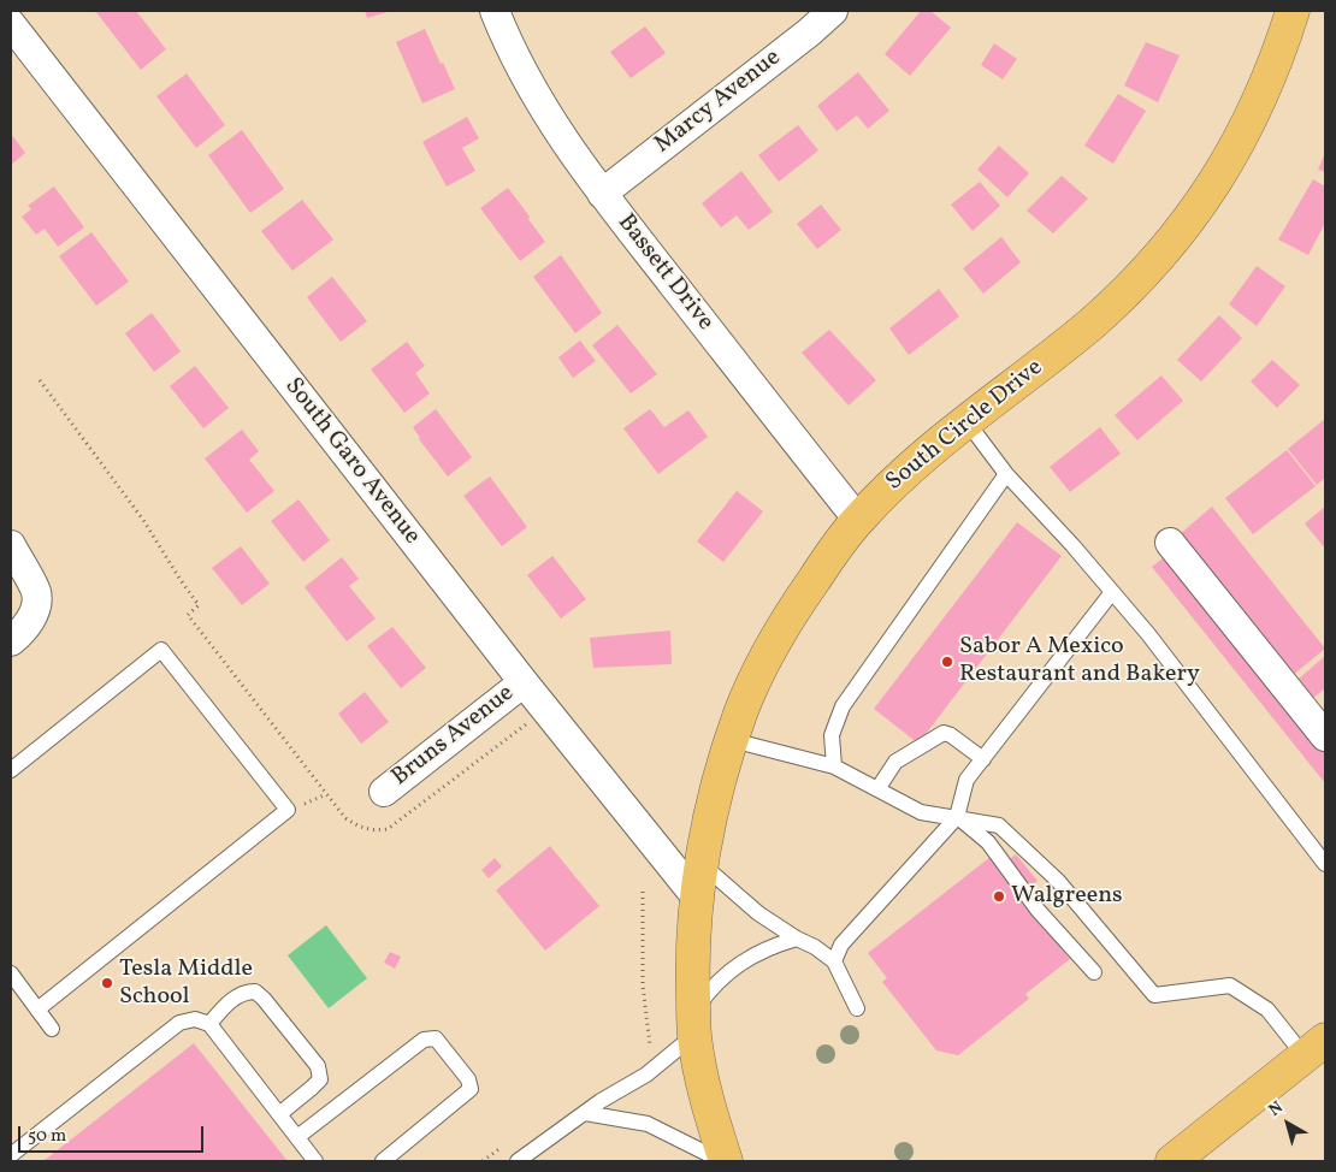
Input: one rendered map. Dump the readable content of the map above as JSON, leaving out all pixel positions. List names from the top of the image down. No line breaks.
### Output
{"streets":{"main road":["South Circle Drive"],"street":["Marcy Avenue","Bassett Drive","South Garo Avenue","Bruns Avenue"]},"crossings":[["Marcy Avenue","Bassett Drive"],["Bassett Drive","South Circle Drive"],["South Circle Drive","South Garo Avenue"],["South Garo Avenue","Bruns Avenue"]],"places":["Sabor A Mexico Restaurant and Bakery","Walgreens","Tesla Middle School"],"scale_bar":"50 m","north":"top left"}
